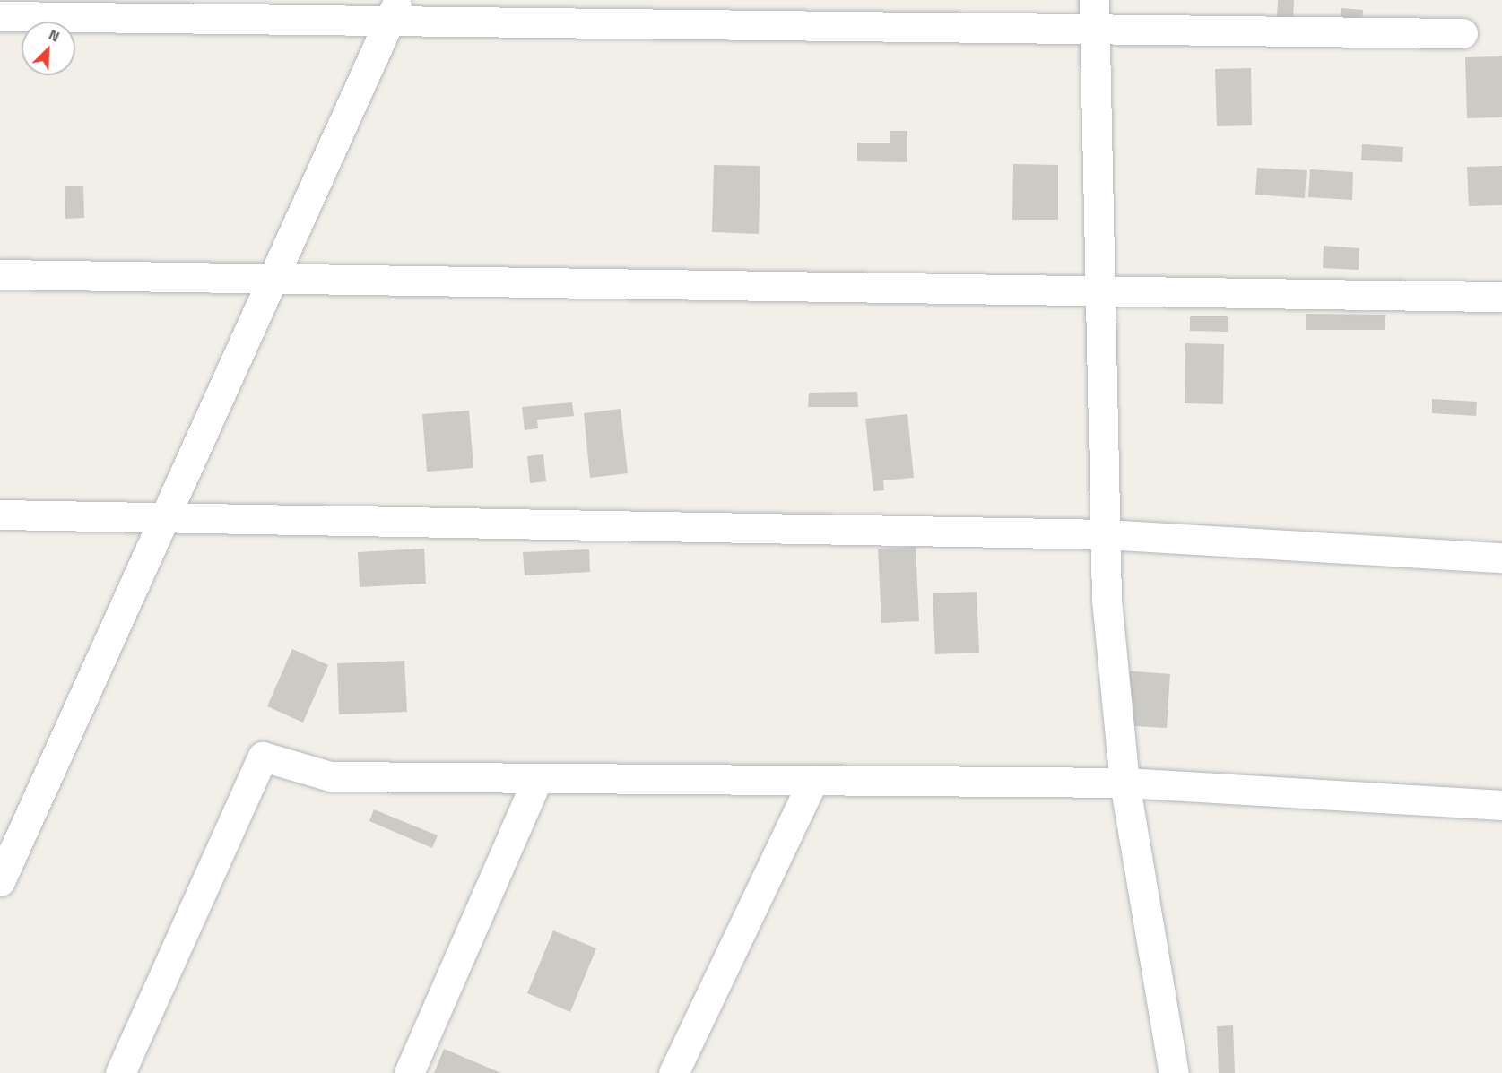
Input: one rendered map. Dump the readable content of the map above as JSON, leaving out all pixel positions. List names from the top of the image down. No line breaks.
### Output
{"north":"top right"}
